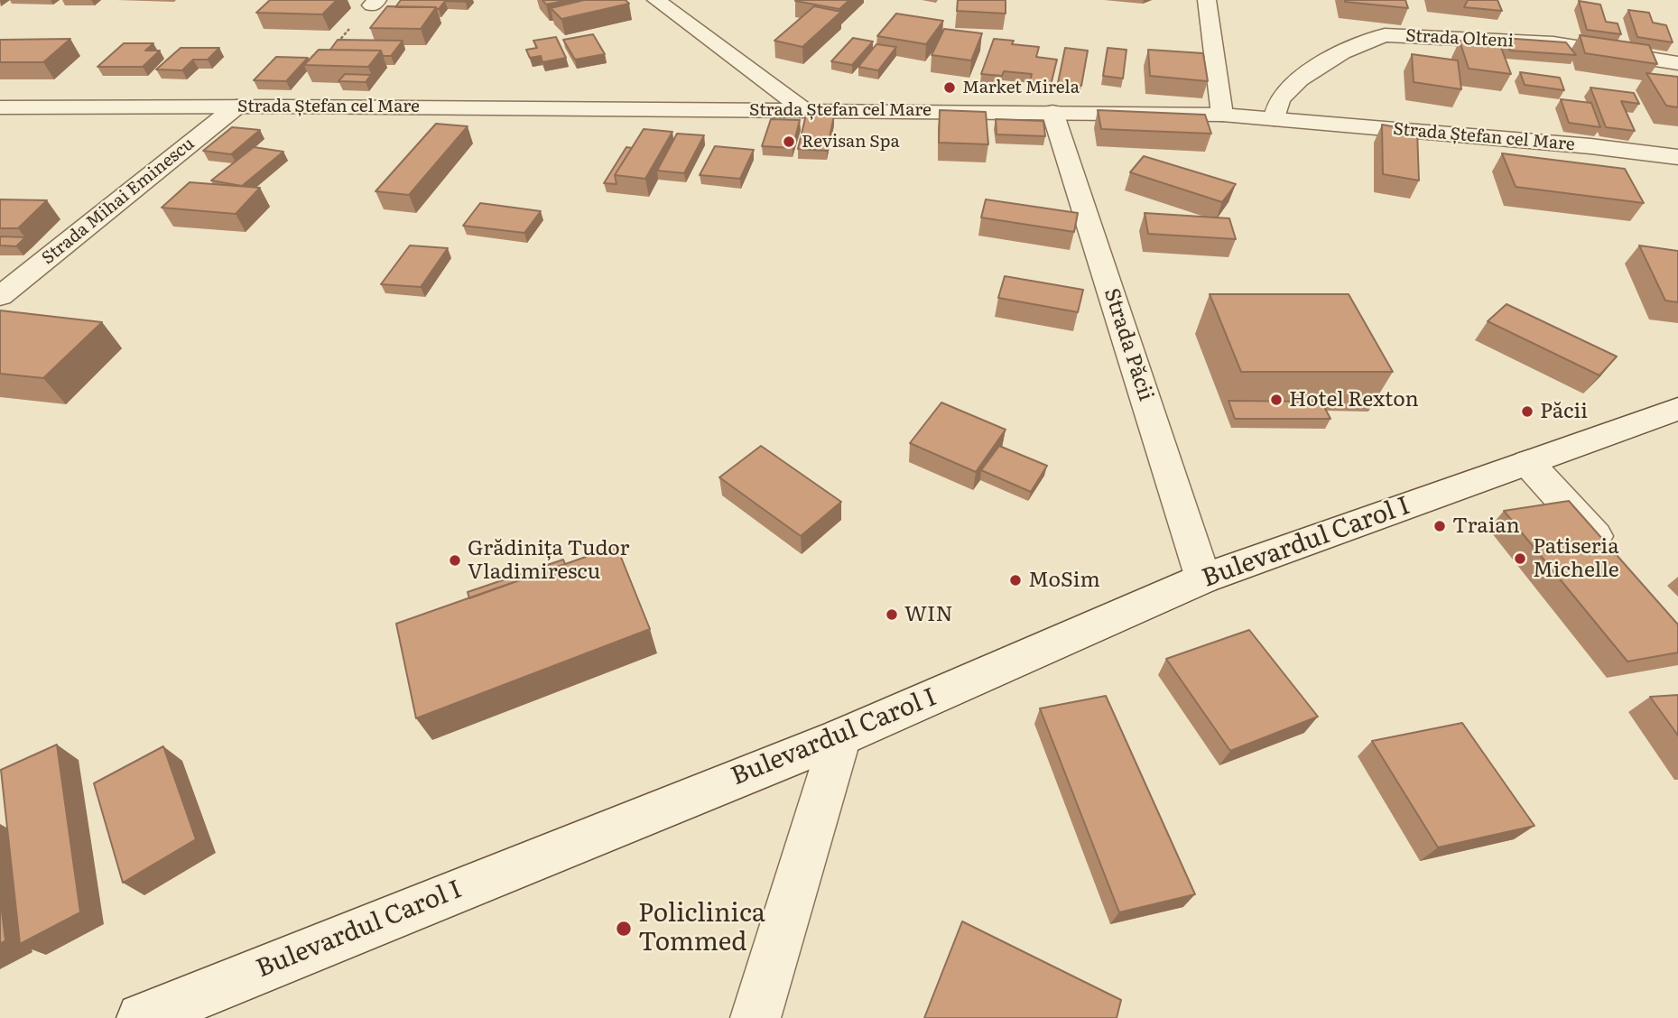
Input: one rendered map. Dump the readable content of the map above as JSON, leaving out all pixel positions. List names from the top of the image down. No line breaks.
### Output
{"streets":{"street":["Strada Olteni","Strada Ștefan cel Mare","Strada Mihai Eminescu","Strada Păcii","Bulevardul Carol I"]},"crossings":[["Strada Olteni","Strada Ștefan cel Mare"],["Strada Ștefan cel Mare","Strada Mihai Eminescu"],["Strada Ștefan cel Mare","Strada Păcii"],["Strada Păcii","Bulevardul Carol I"]],"places":["Market Mirela","Revisan Spa","Hotel Rexton","Păcii","Traian","Patiseria Michelle","Grădinița Tudor Vladimirescu","MoSim","WIN","Policlinica Tommed"]}
